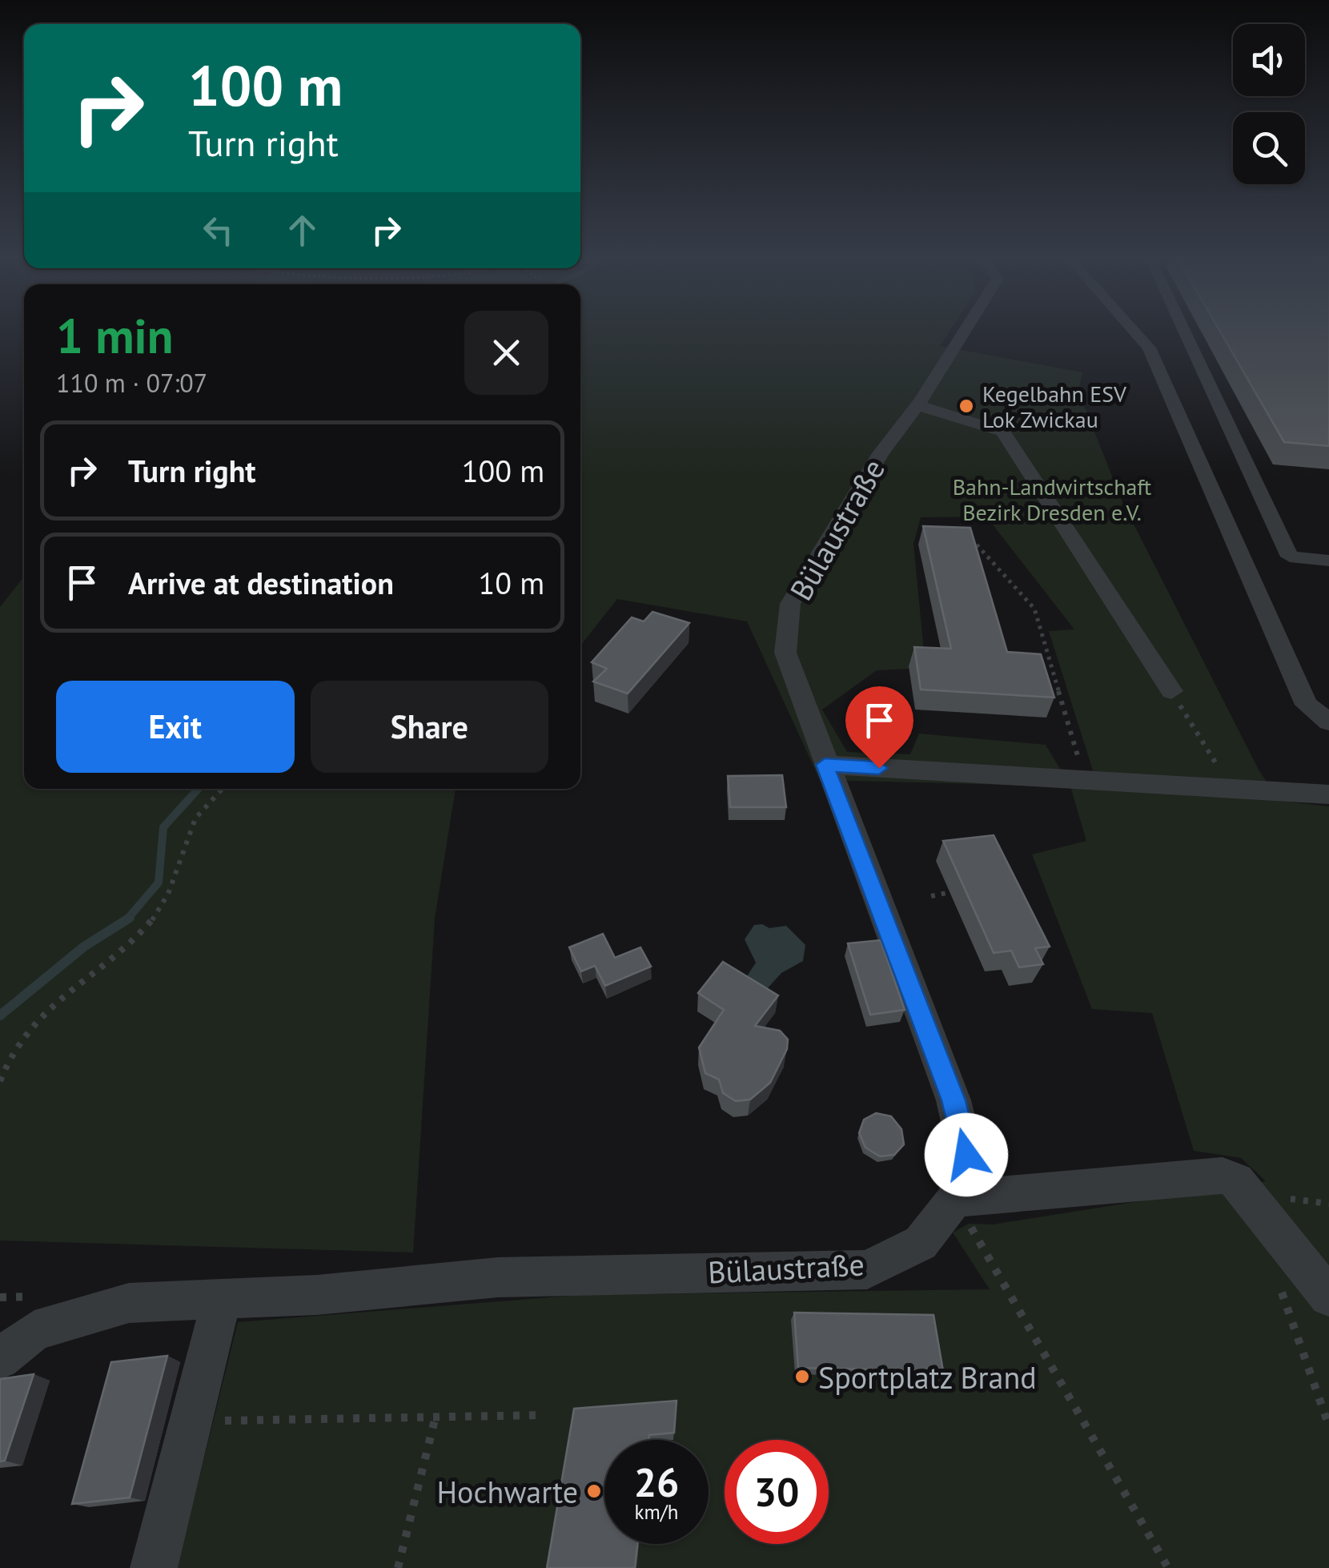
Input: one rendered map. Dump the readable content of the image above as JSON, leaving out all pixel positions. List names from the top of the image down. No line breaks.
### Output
{"streets":{"street":["Bülaustraße"]},"parks":["Bahn-Landwirtschaft Bezirk Dresden e.V."],"places":["Kegelbahn ESV Lok Zwickau","Sportplatz Brand","Hochwarte"],"page":{"turn":["100 m","Turn right"],"heading":["1 min","110 m · 07:07"],"list":[{"name":"Turn right","value":"100 m"},{"name":"Arrive at destination","value":"10 m"}],"buttons":["Exit","Share"],"speed":"26 km/h","limit":"30"}}
